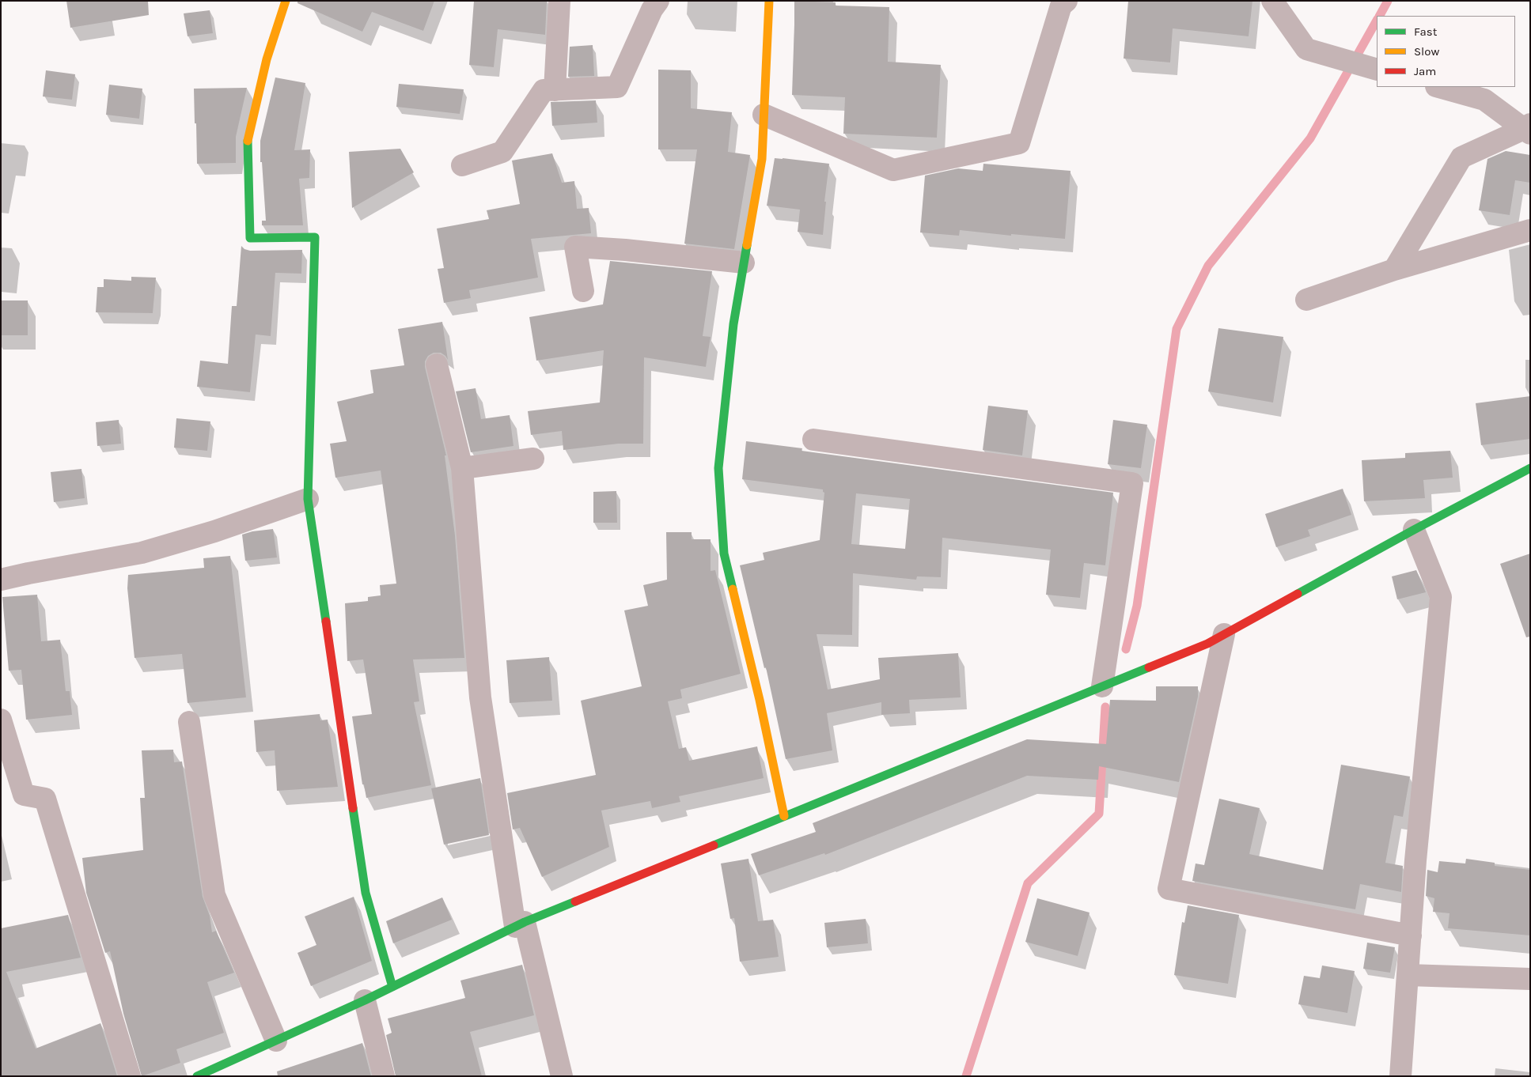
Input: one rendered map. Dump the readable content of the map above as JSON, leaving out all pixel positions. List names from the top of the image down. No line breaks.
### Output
{"legend":["Fast","Slow","Jam"]}
